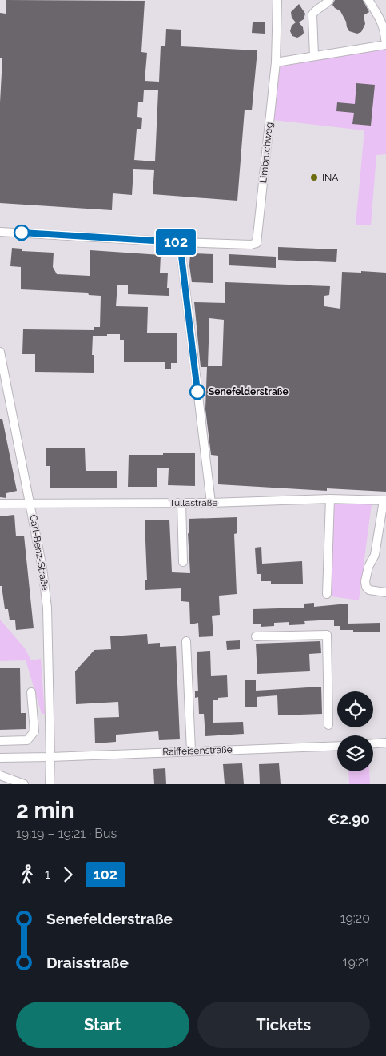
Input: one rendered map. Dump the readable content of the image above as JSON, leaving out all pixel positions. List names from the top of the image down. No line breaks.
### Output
{"streets":{"street":["Limbruchweg","Tullastraße","Carl-Benz-Straße","Raiffeisenstraße"]},"crossings":[["Tullastraße","Carl-Benz-Straße"],["Carl-Benz-Straße","Raiffeisenstraße"]],"places":["INA","Senefelderstraße"],"lines":["bus line 102"],"page":{"on_map":"102","heading":["2 min","19:19 – 19:21 · Bus","€2.90"],"legs":["1","102"],"list":[{"name":"Senefelderstraße","value":"19:20"},{"name":"Draisstraße","value":"19:21"}],"buttons":["Start","Tickets"]}}
